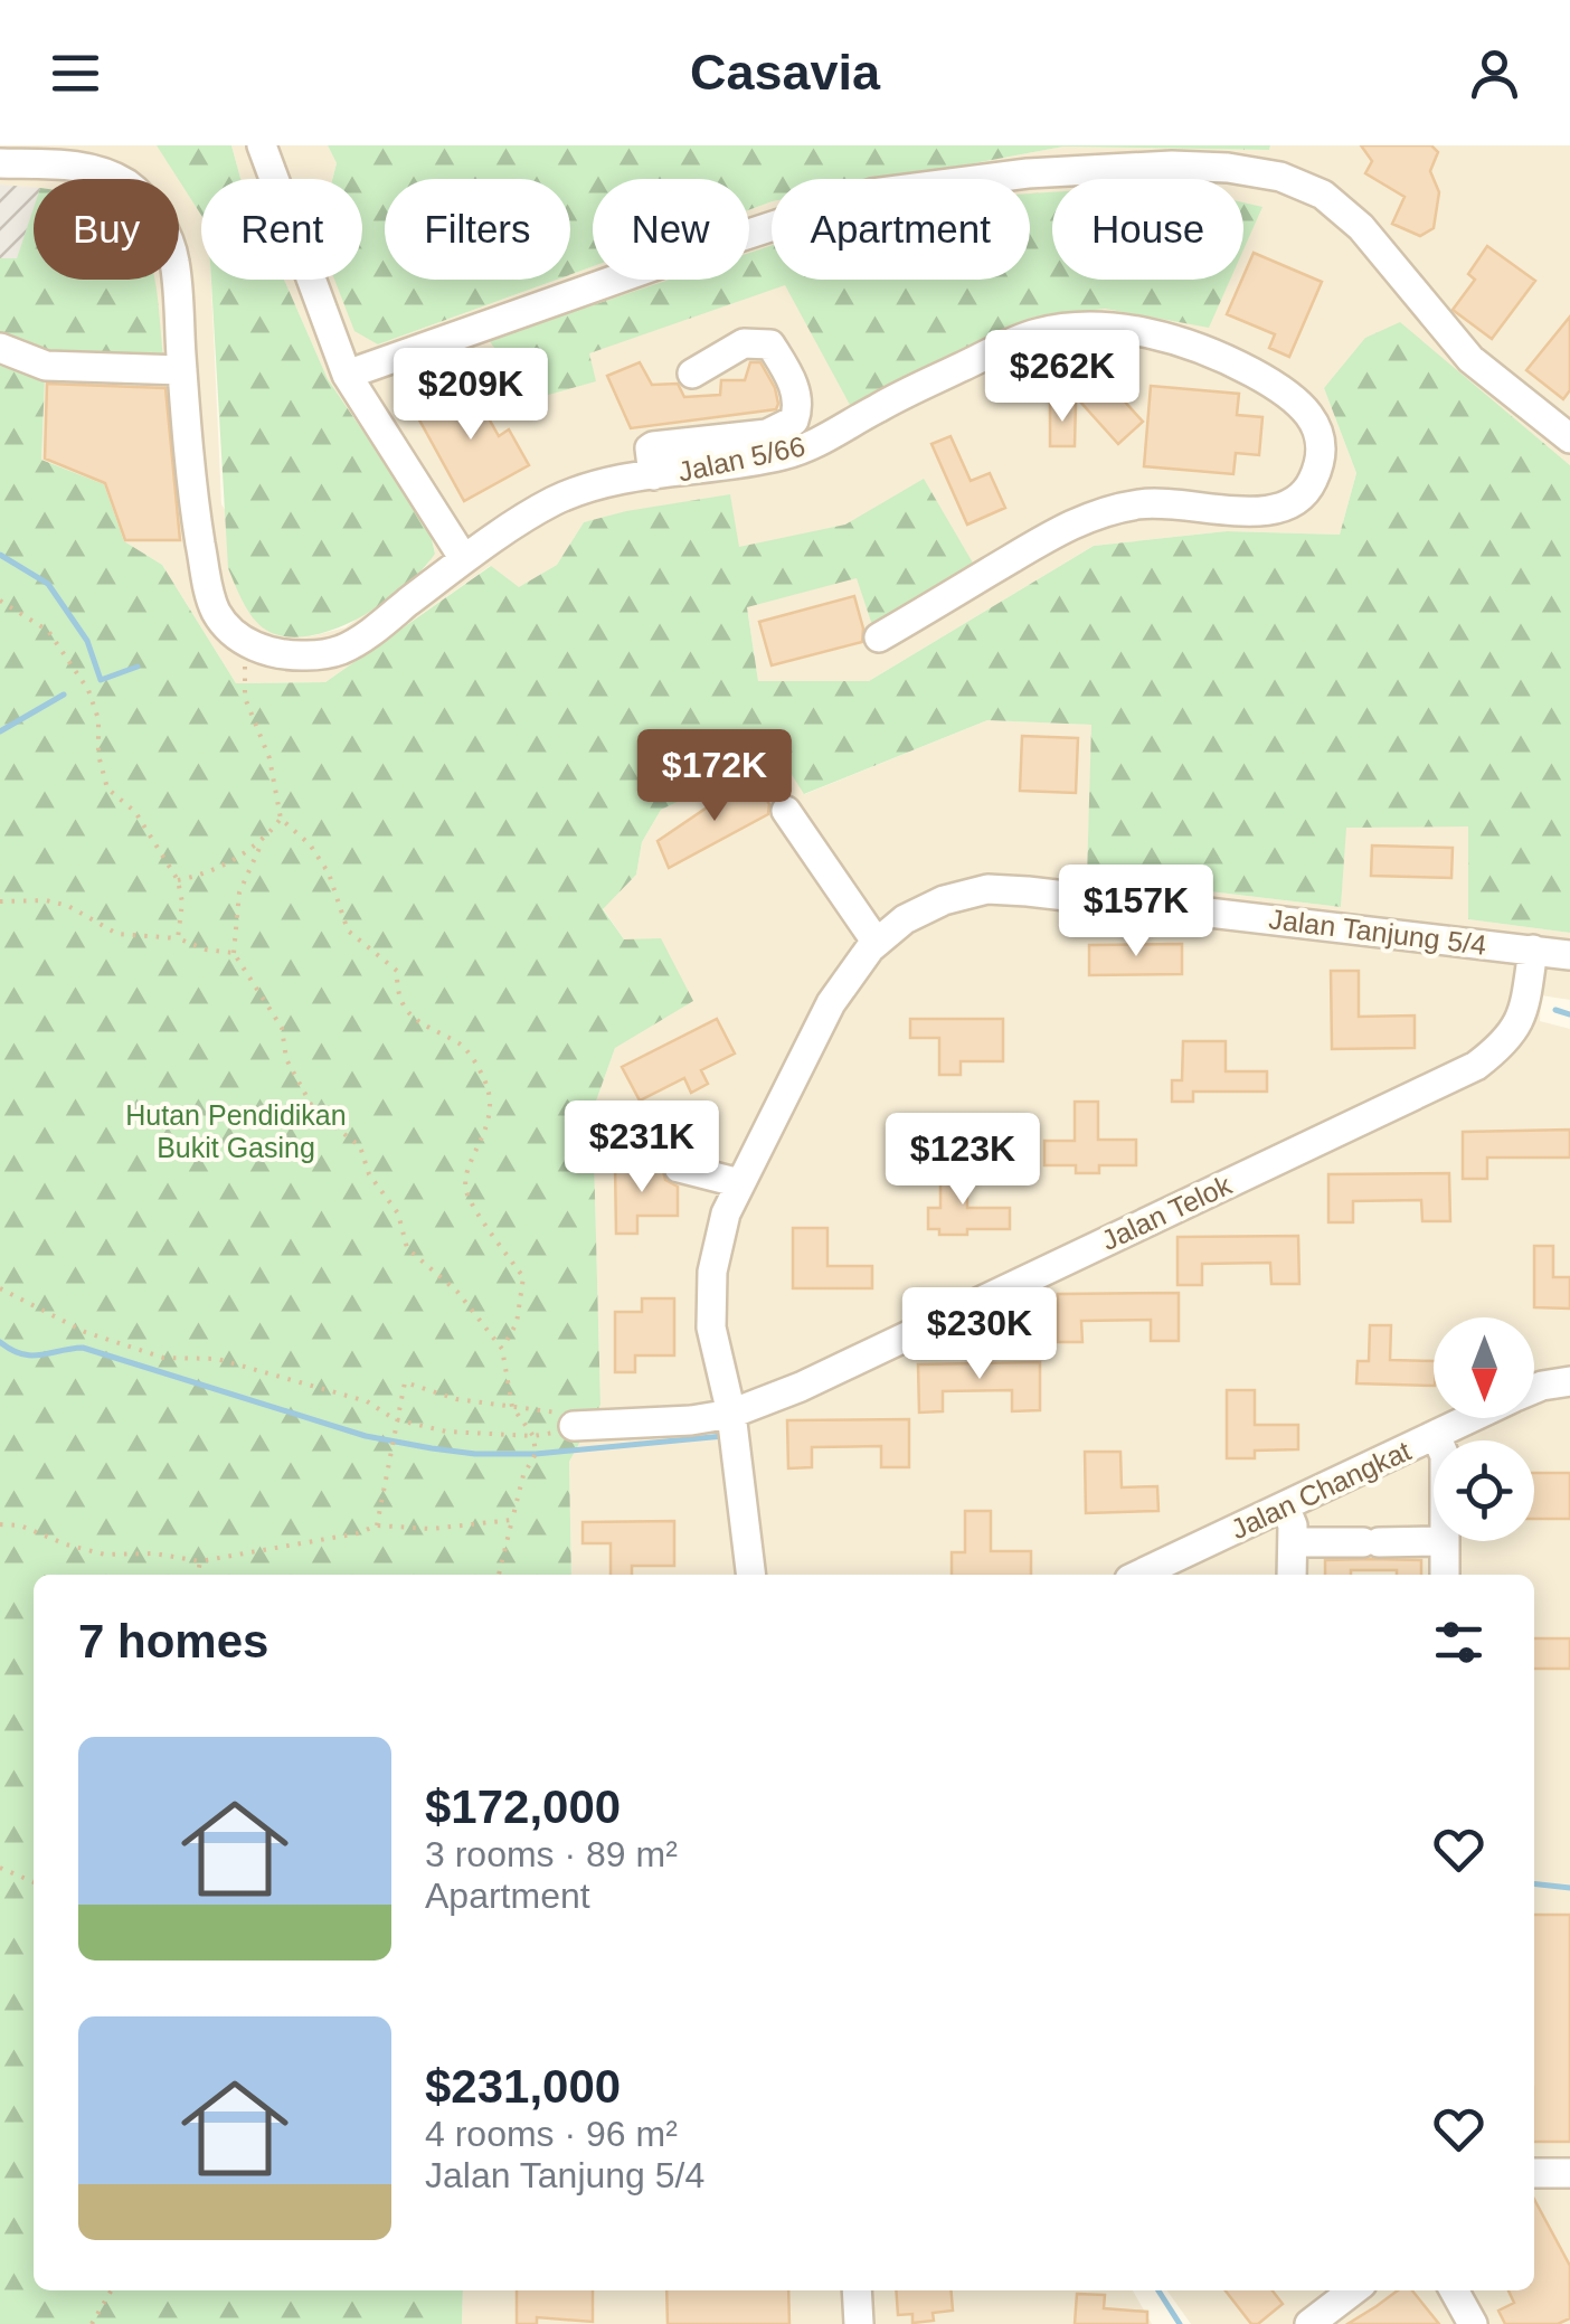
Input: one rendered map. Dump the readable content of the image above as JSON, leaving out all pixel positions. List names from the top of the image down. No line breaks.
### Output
{"streets":{"street":["Jalan 5/66","Jalan Tanjung 5/4","Jalan Telok","Jalan Changkat"]},"crossings":[["Jalan Tanjung 5/4","Jalan Telok"]],"parks":["Hutan Pendidikan Bukit Gasing"],"north":"bottom","page":{"header":"Casavia","chip":["Buy","Rent","Filters","New","Apartment","House"],"price":["$262K","$209K","$172K","$157K","$231K","$123K","$230K"],"heading":"7 homes","list":[{"name":"$172,000","note":"3 rooms · 89 m² · Apartment"},{"name":"$231,000","note":"4 rooms · 96 m² · Jalan Tanjung 5/4"}]}}
